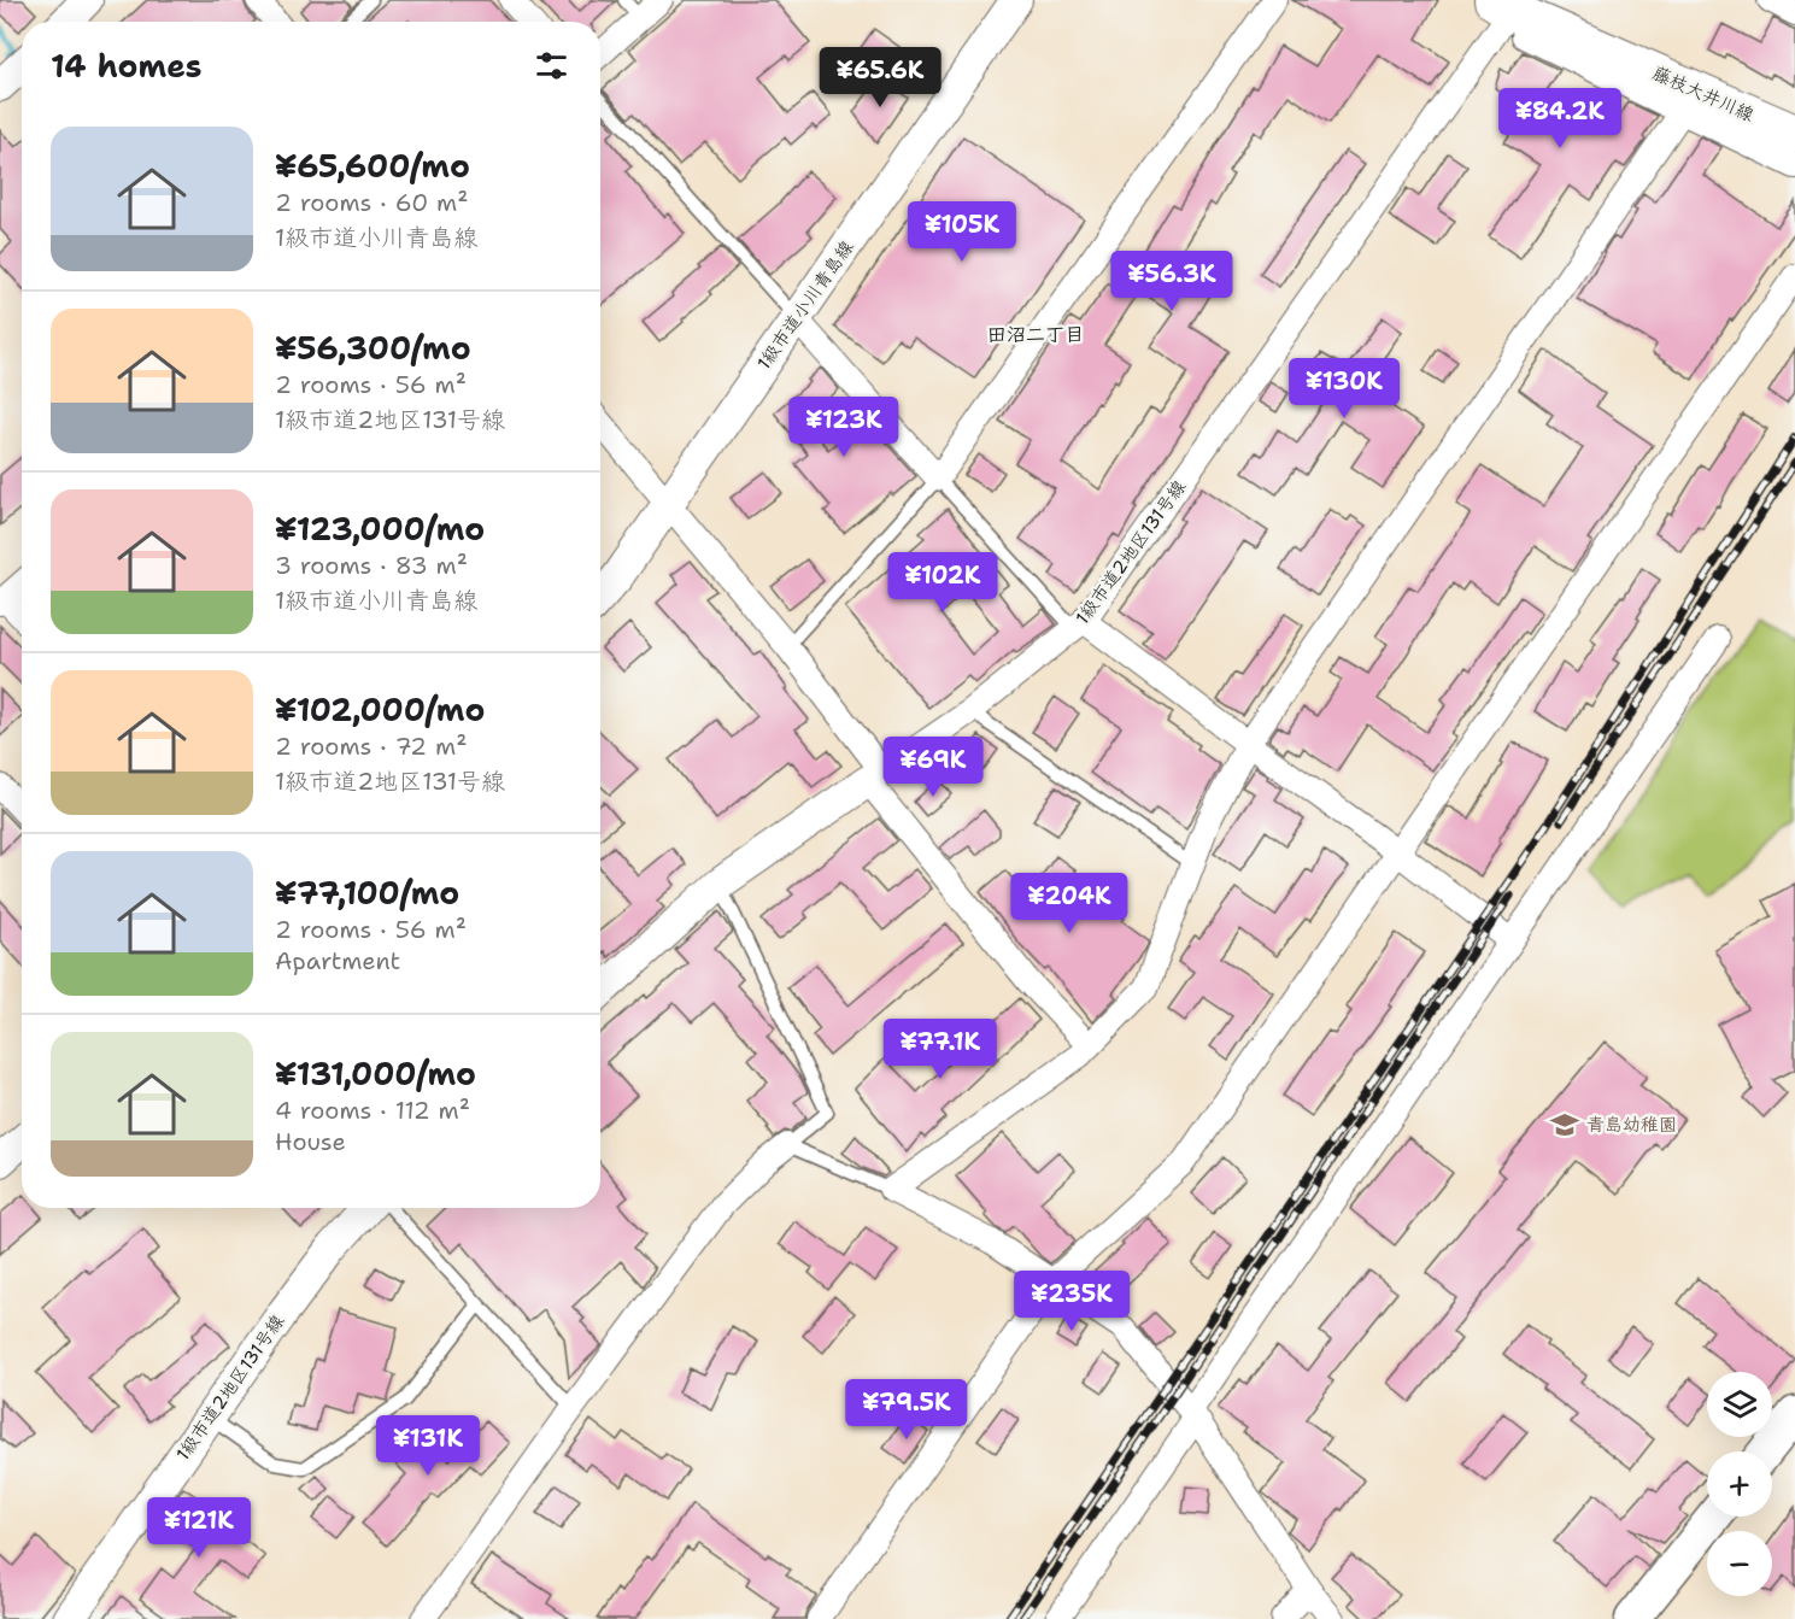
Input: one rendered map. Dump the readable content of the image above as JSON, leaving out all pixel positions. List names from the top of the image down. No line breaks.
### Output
{"streets":{"main road":["藤枝大井川線"],"street":["1級市道小川青島線","1級市道2地区131号線"]},"crossings":[["藤枝大井川線","1級市道2地区131号線"]],"districts":["田沼二丁目"],"places":{"school or university":["青島幼稚園"]},"page":{"heading":"14 homes","price":["¥65.6K","¥84.2K","¥105K","¥56.3K","¥130K","¥123K","¥102K","¥69K","¥204K","¥77.1K","¥235K","¥79.5K","¥131K","¥121K"],"list":[{"name":"¥65,600/mo","note":"2 rooms · 60 m² · 1級市道小川青島線"},{"name":"¥56,300/mo","note":"2 rooms · 56 m² · 1級市道2地区131号線"},{"name":"¥123,000/mo","note":"3 rooms · 83 m² · 1級市道小川青島線"},{"name":"¥102,000/mo","note":"2 rooms · 72 m² · 1級市道2地区131号線"},{"name":"¥77,100/mo","note":"2 rooms · 56 m² · Apartment"},{"name":"¥131,000/mo","note":"4 rooms · 112 m² · House"}],"map_buttons":["+","−"]}}
